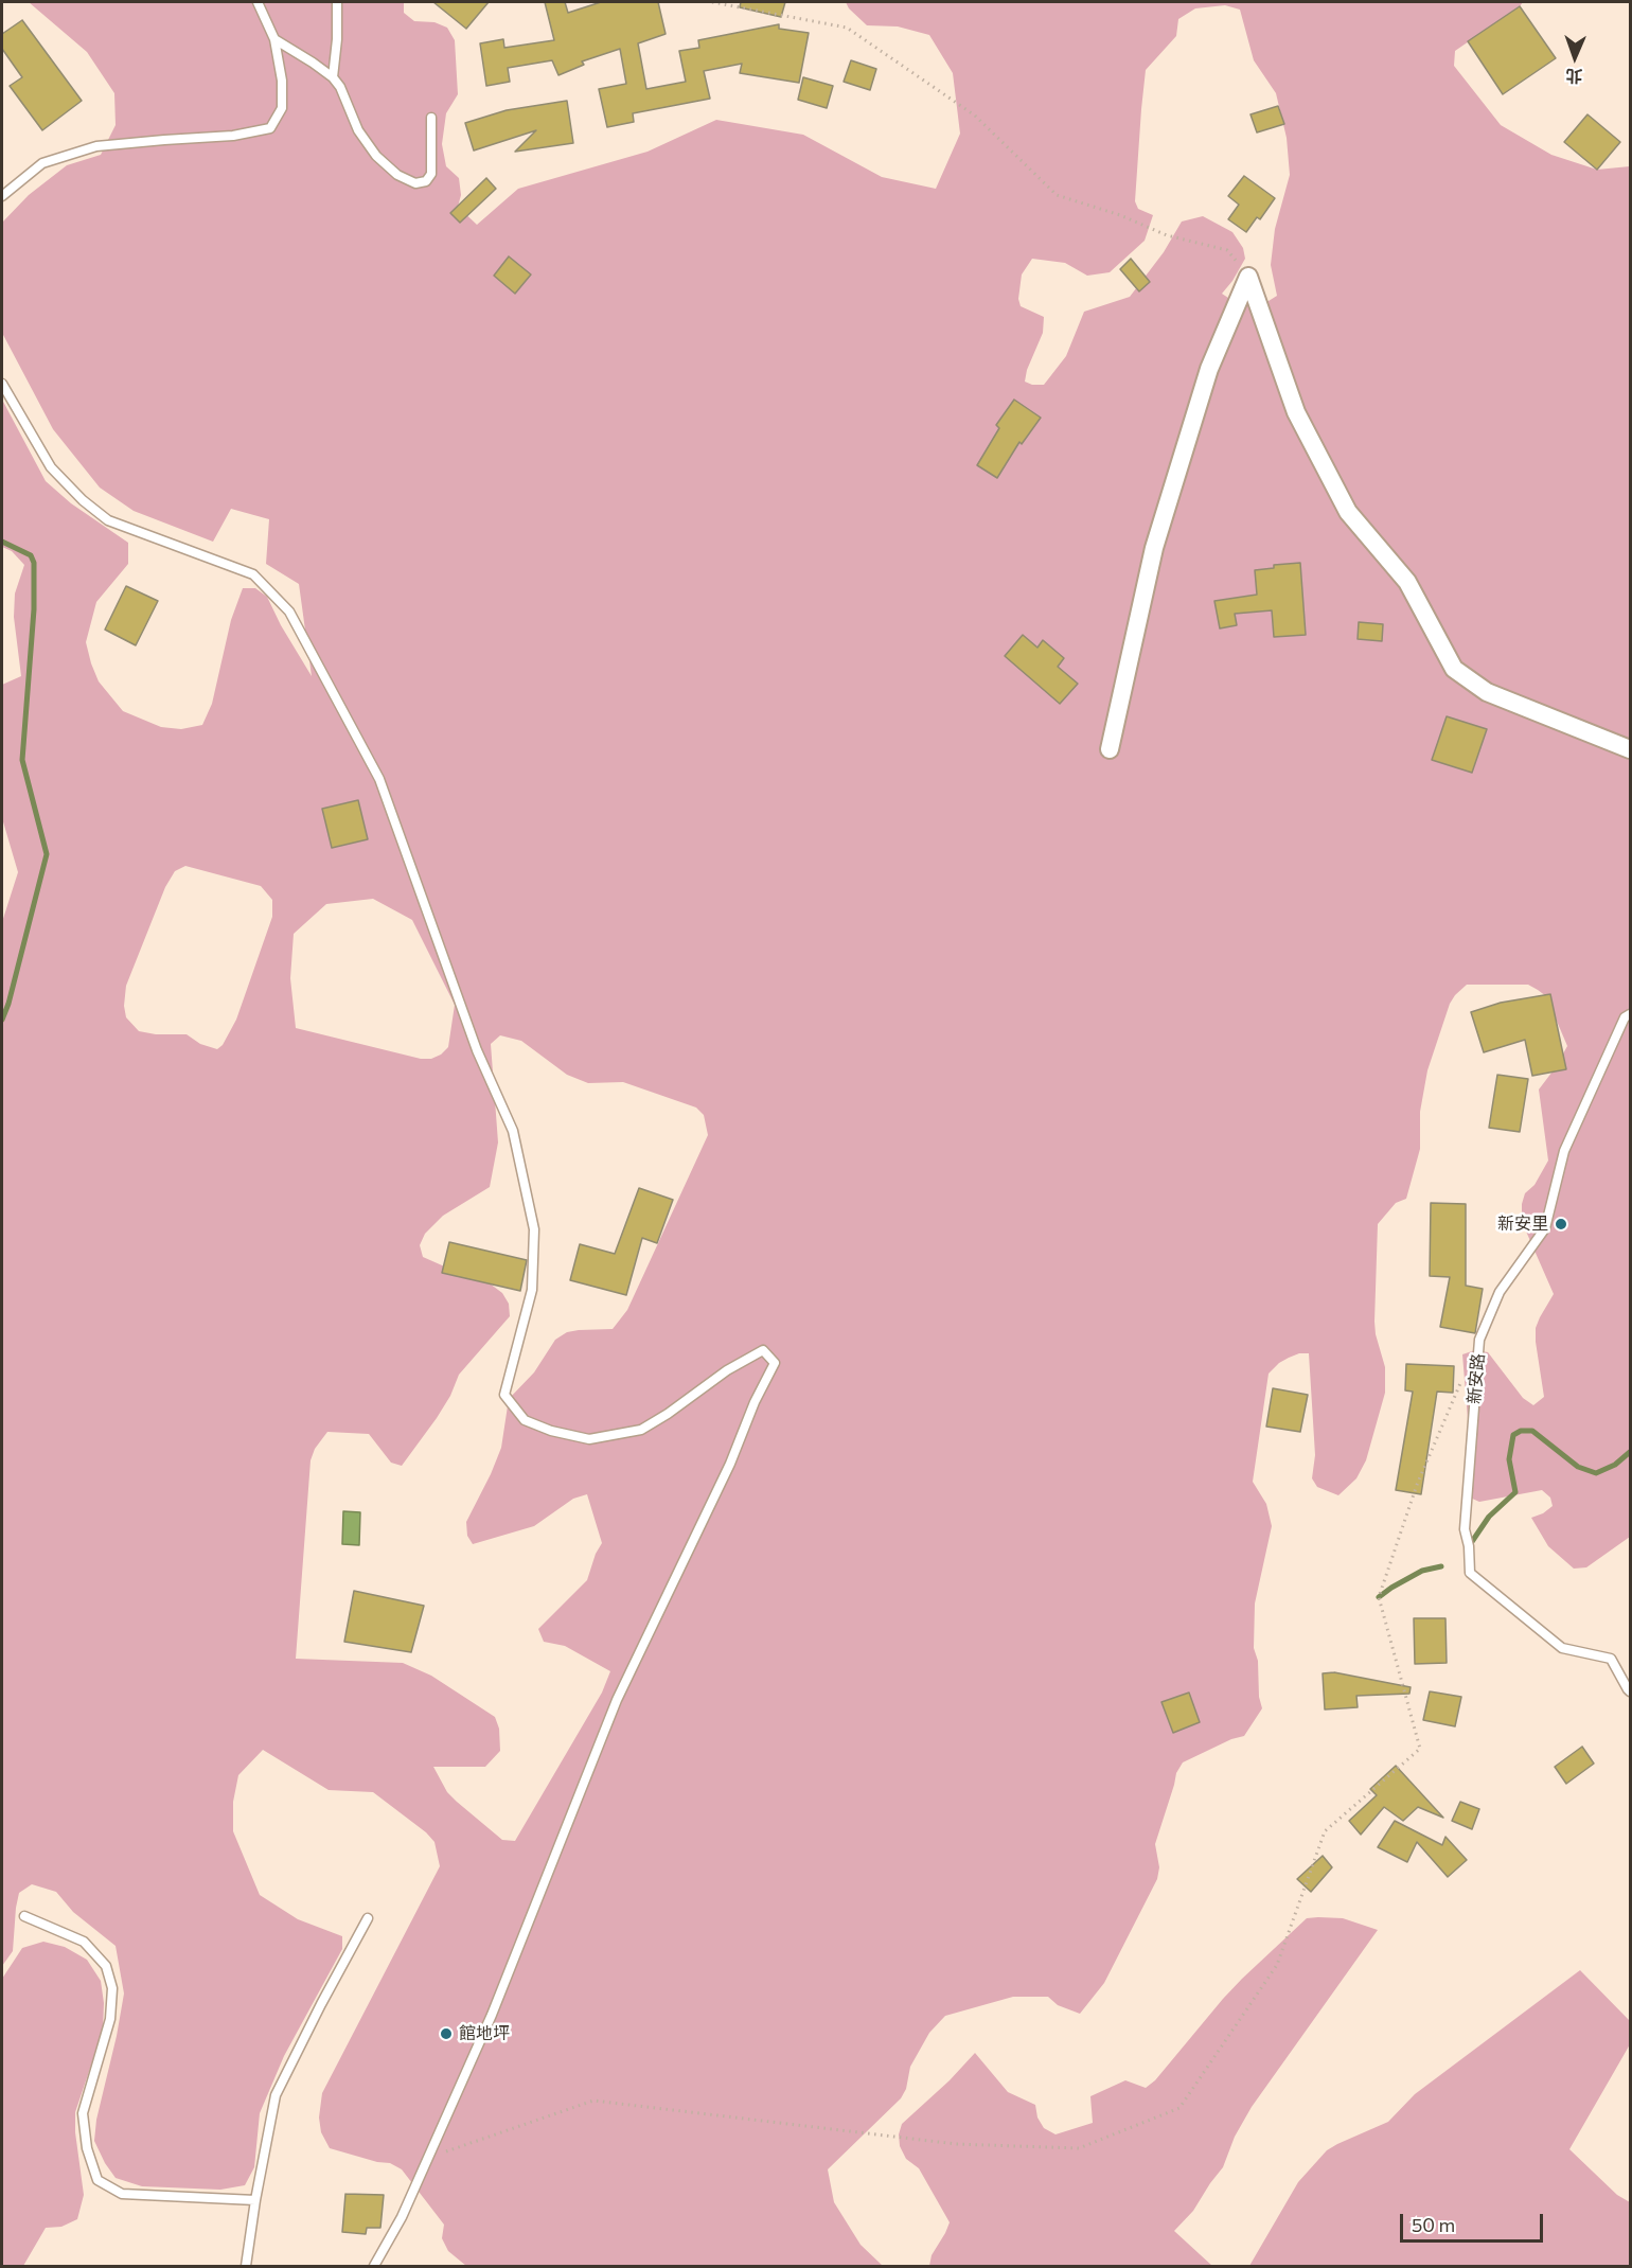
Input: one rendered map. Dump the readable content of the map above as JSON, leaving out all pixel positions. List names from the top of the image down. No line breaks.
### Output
{"streets":{"lane":["新安路"]},"places":["新安里","館地坪"],"scale_bar":"50 m","north":"bottom"}
